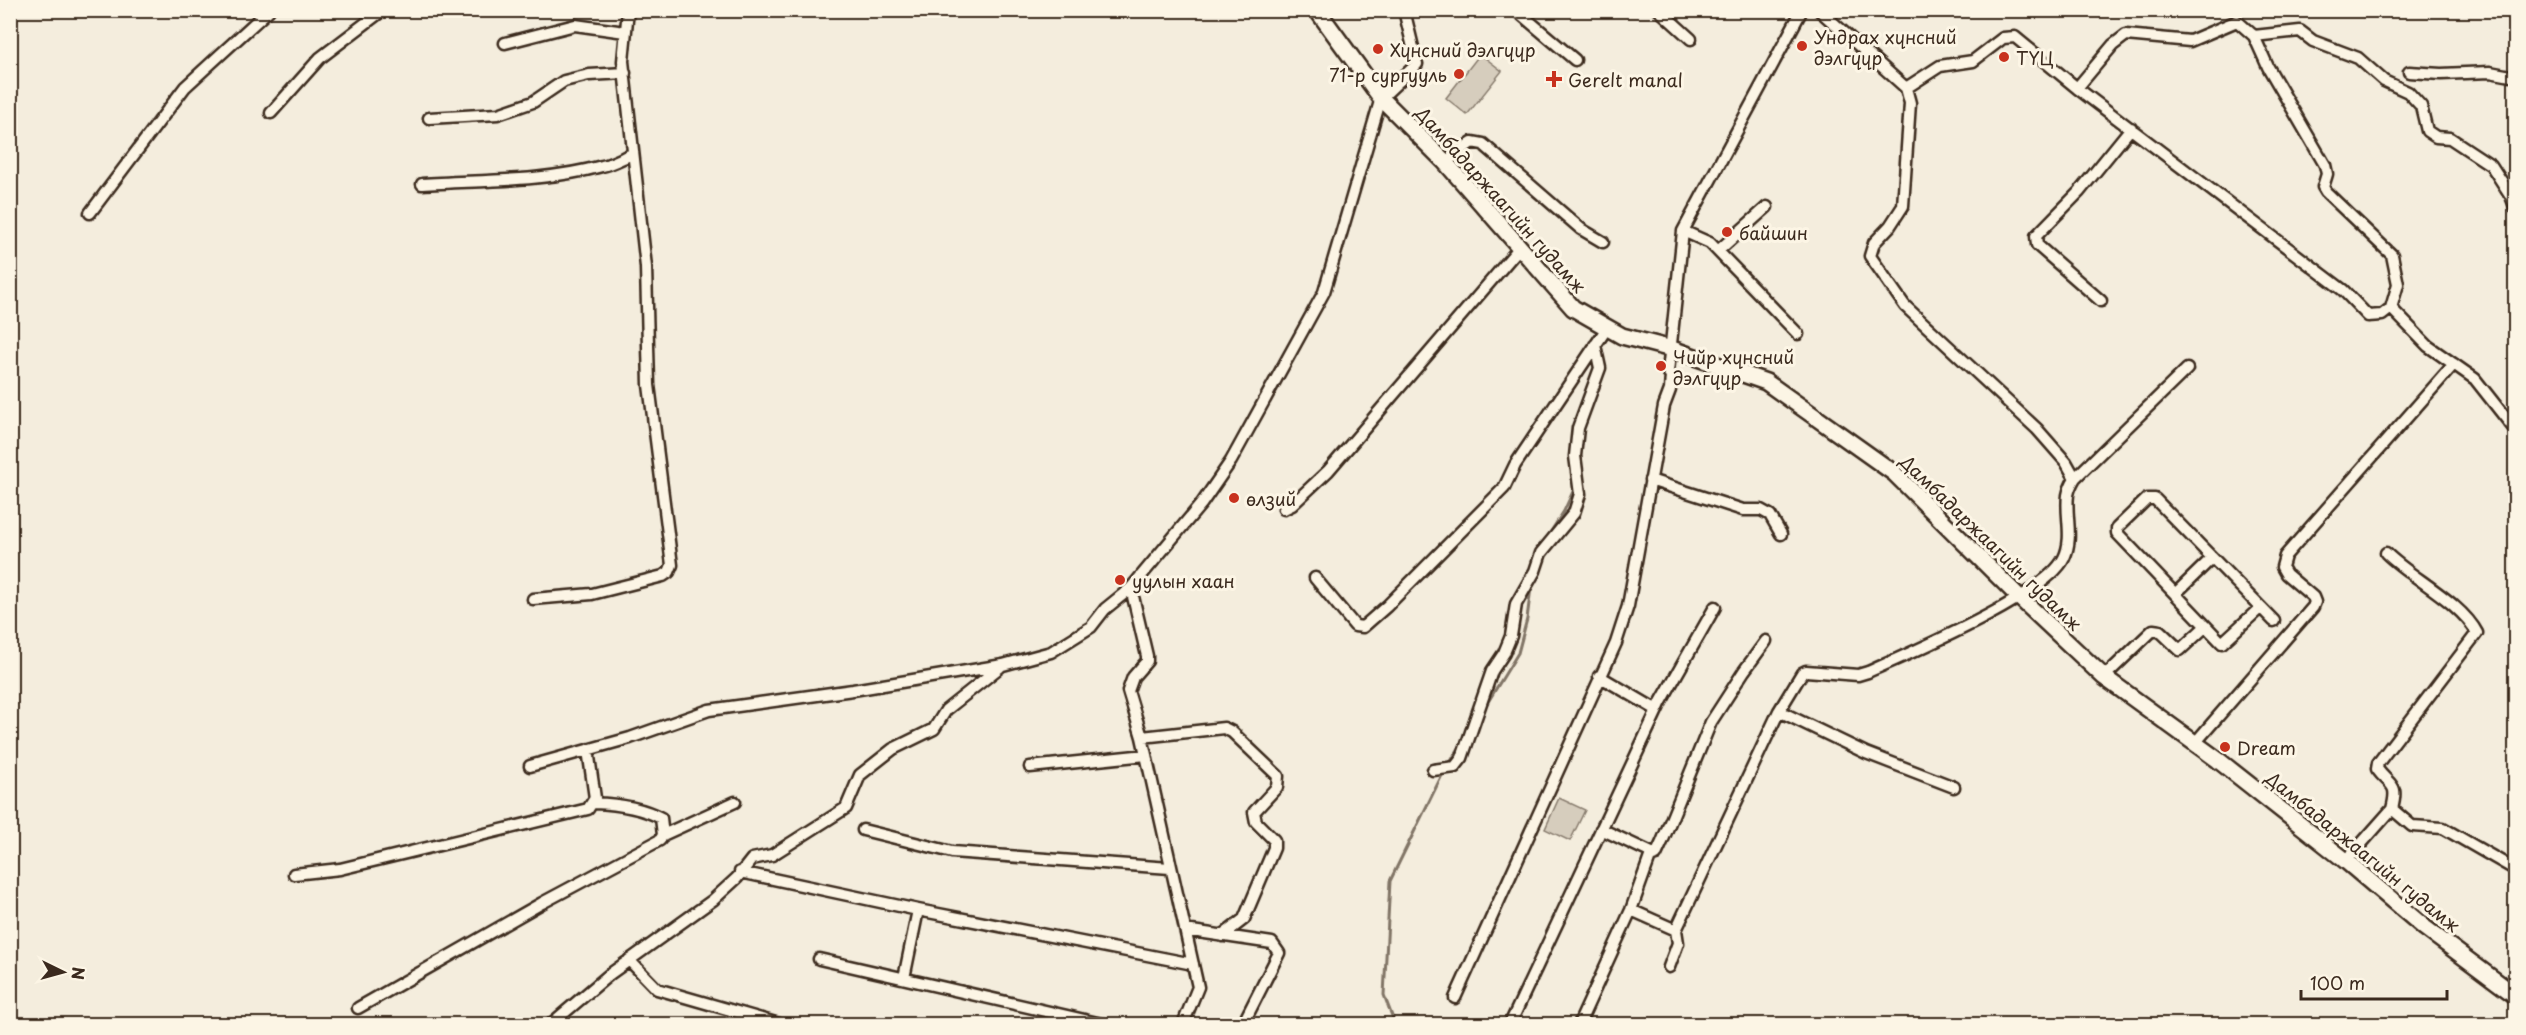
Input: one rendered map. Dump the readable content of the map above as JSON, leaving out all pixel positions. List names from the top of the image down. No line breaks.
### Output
{"streets":{"main road":["Дамбадаржаагийн гудамж"]},"places":{"other":["Ундрах хүнсний дэлгүүр","Хүнсний дэлгүүр","ТҮЦ","71-р сургууль","байшин","Чийр хүнсний дэлгүүр","өлзий","уулын хаан","Dream"],"health":["Gerelt manal"]},"scale_bar":"100 m","north":"right"}
